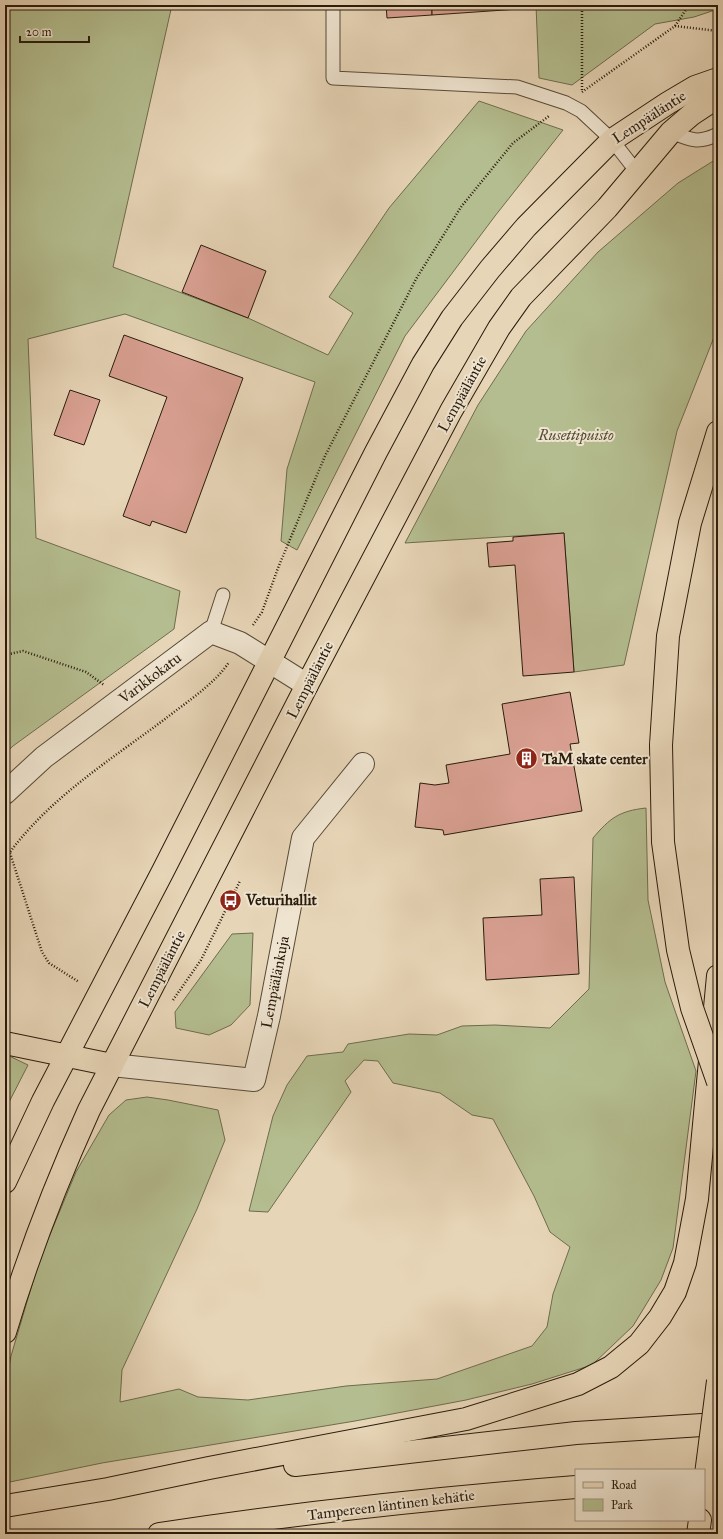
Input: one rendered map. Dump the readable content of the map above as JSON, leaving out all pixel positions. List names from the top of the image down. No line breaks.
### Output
{"streets":{"main road":["Lempääläntie","Tampereen läntinen kehätie"],"street":["Varikkokatu","Lempäälänkuja"]},"crossings":[["Lempääläntie","Lempäälänkuja"]],"parks":["Rusettipuisto"],"places":{"building":["TaM skate center"],"bus stop":["Veturihallit"]},"legend":["Road","Park"],"scale_bar":"20 m"}
